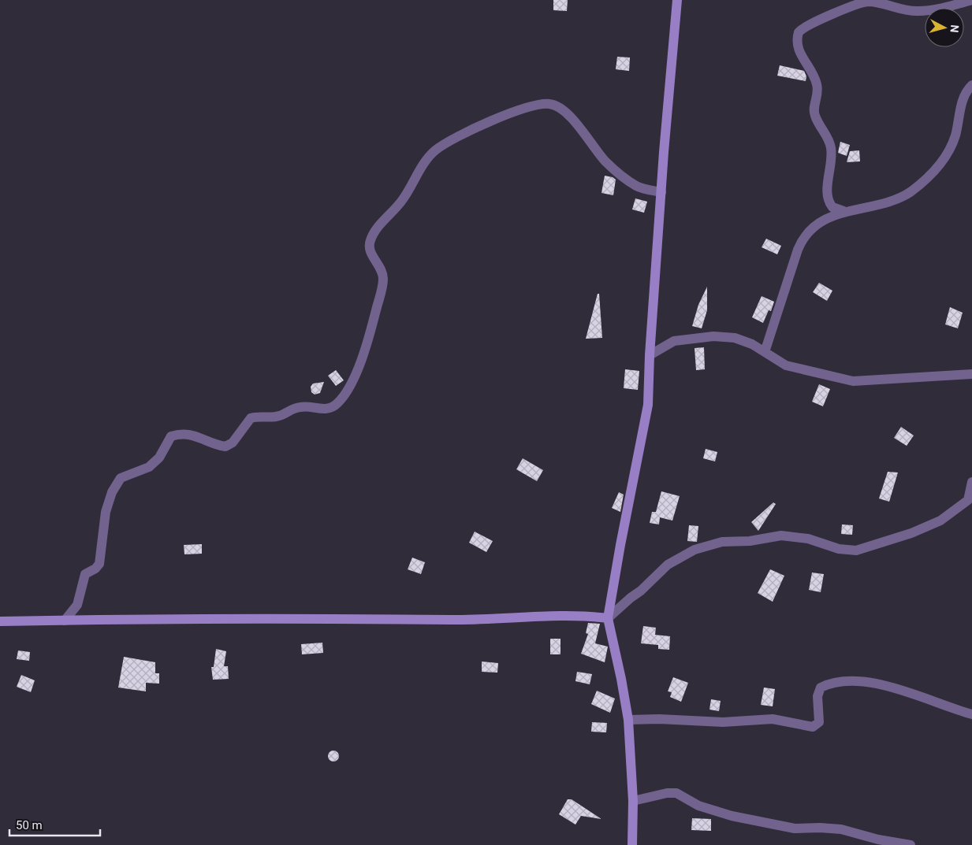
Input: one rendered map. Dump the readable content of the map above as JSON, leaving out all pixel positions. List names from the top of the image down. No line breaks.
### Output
{"scale_bar":"50 m","north":"right"}
